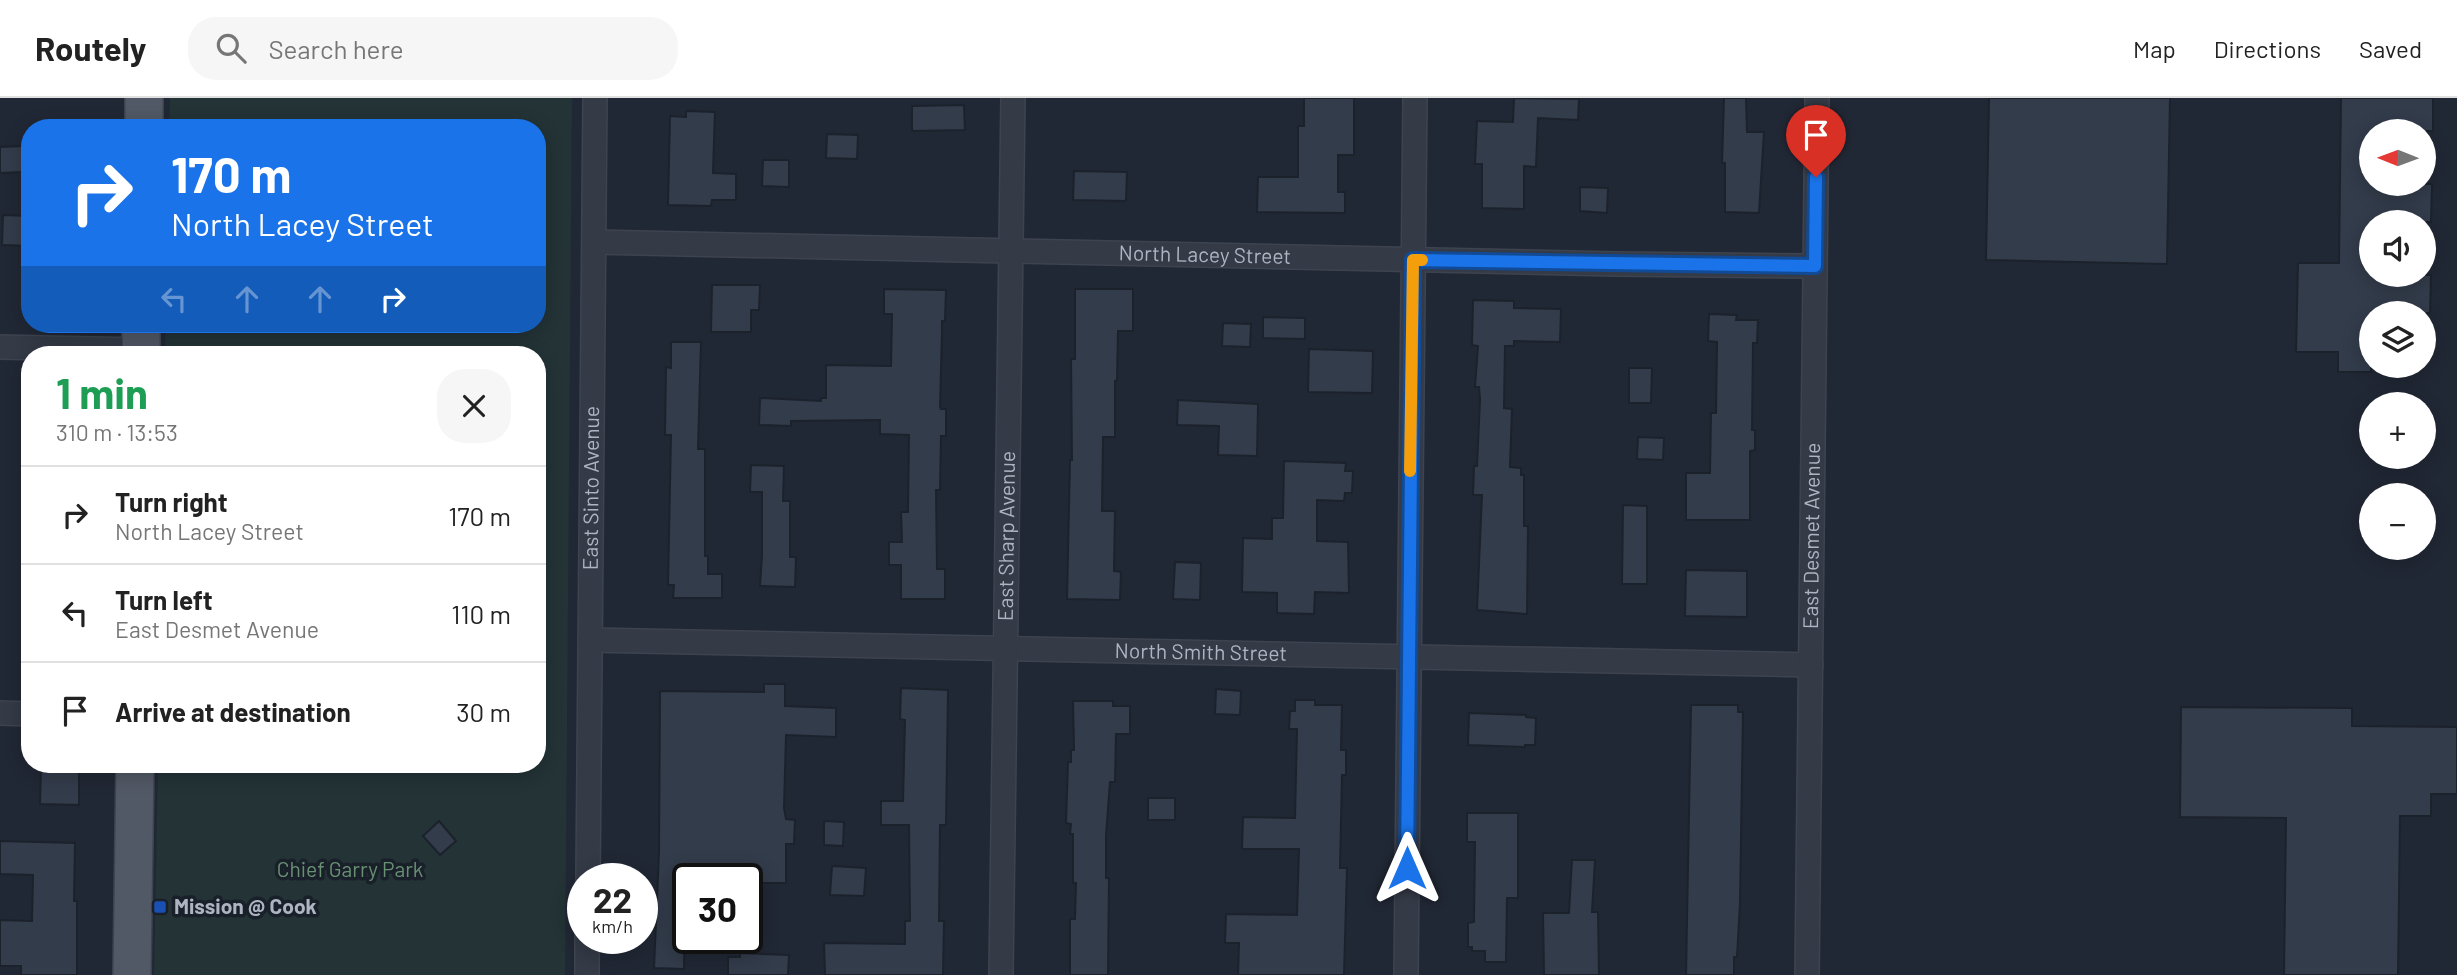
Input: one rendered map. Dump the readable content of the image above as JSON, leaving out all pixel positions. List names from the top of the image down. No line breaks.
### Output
{"streets":{"street":["North Lacey Street","East Sinto Avenue","East Desmet Avenue","East Sharp Avenue","North Smith Street"]},"crossings":[["North Lacey Street","East Sinto Avenue"],["North Lacey Street","East Desmet Avenue"],["North Lacey Street","East Sharp Avenue"],["East Sinto Avenue","North Smith Street"],["East Desmet Avenue","North Smith Street"],["East Sharp Avenue","North Smith Street"]],"parks":["Chief Garry Park"],"places":{"transit":["Mission @ Cook"]},"north":"left","page":{"header":"Routely","search":"Search here","nav":["Map","Directions","Saved"],"map_buttons":["+","−"],"turn":["170 m","North Lacey Street"],"heading":["1 min","310 m · 13:53"],"list":[{"name":"Turn right","note":"North Lacey Street","value":"170 m"},{"name":"Turn left","note":"East Desmet Avenue","value":"110 m"},{"name":"Arrive at destination","value":"30 m"}],"speed":"22 km/h","limit":"30"}}
